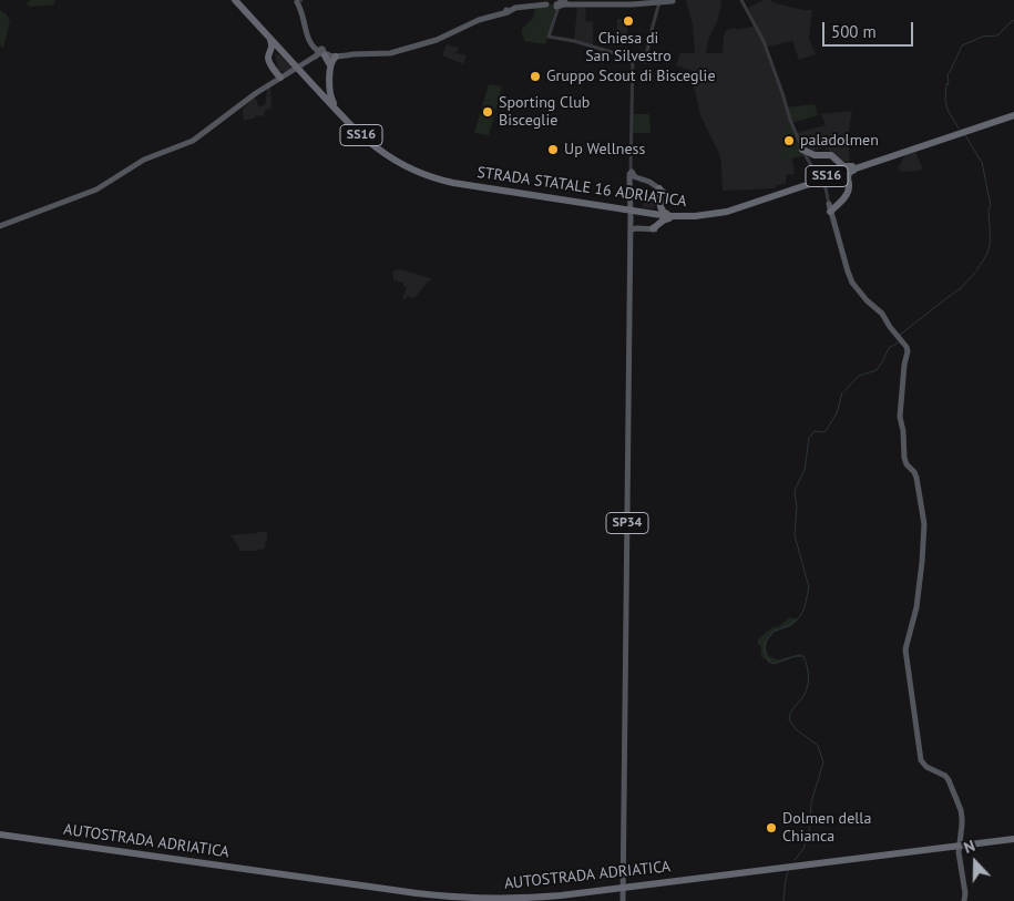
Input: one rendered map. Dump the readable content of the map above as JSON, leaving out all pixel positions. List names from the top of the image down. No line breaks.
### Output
{"streets":{"highway":["SS16","STRADA STATALE 16 ADRIATICA","AUTOSTRADA ADRIATICA"],"main road":["SP34"]},"crossings":[["SS16","STRADA STATALE 16 ADRIATICA"]],"places":["Chiesa di San Silvestro","Gruppo Scout di Bisceglie","Sporting Club Bisceglie","paladolmen","Up Wellness","Dolmen della Chianca"],"scale_bar":"500 m","north":"top"}
